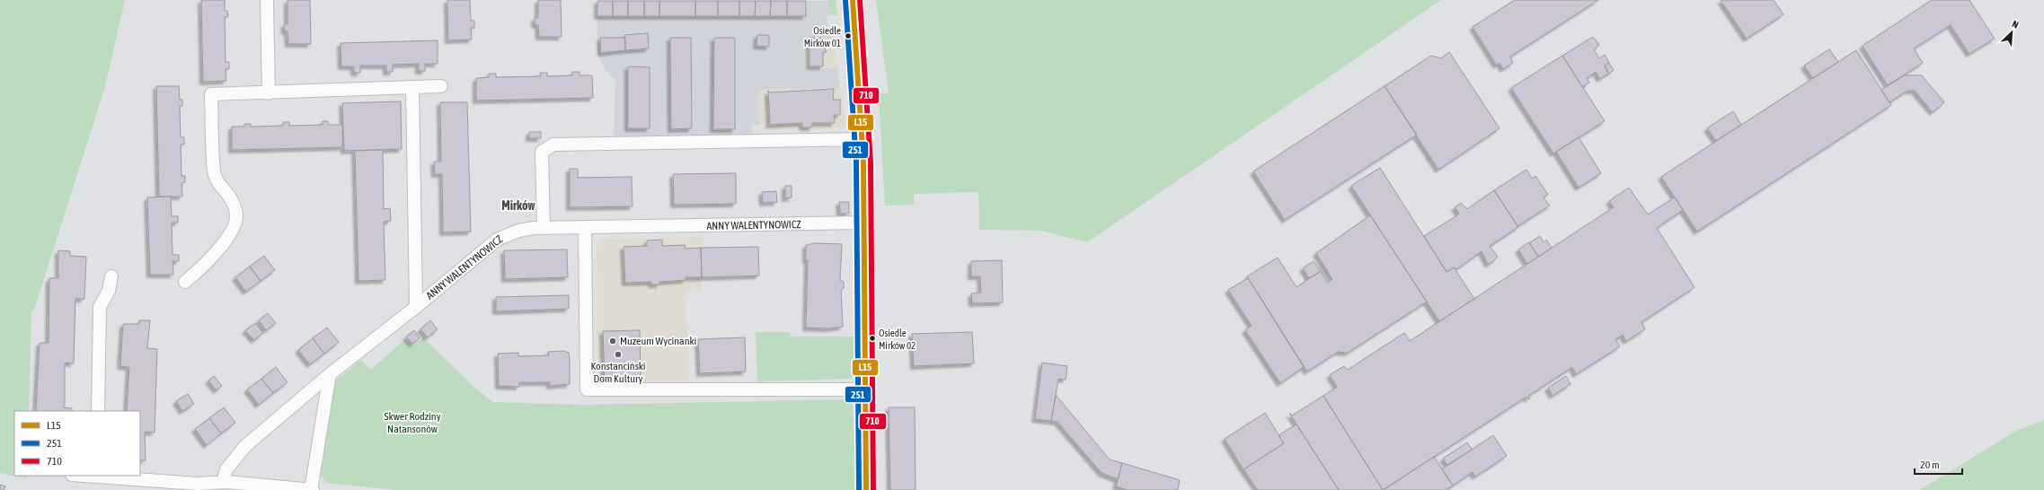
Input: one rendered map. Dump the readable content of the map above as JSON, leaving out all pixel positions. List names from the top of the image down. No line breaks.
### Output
{"streets":{"street":["ANNY WALENTYNOWICZ"]},"districts":["Mirków"],"parks":["Skwer Rodziny Natansonów"],"places":["Osiedle Mirków 01","Osiedle Mirków 02","Muzeum Wycinanki","Konstanciński Dom Kultury"],"lines":["transit line L15","transit line 710","transit line 251"],"legend":["L15","251","710"],"scale_bar":"20 m","north":"top right"}
